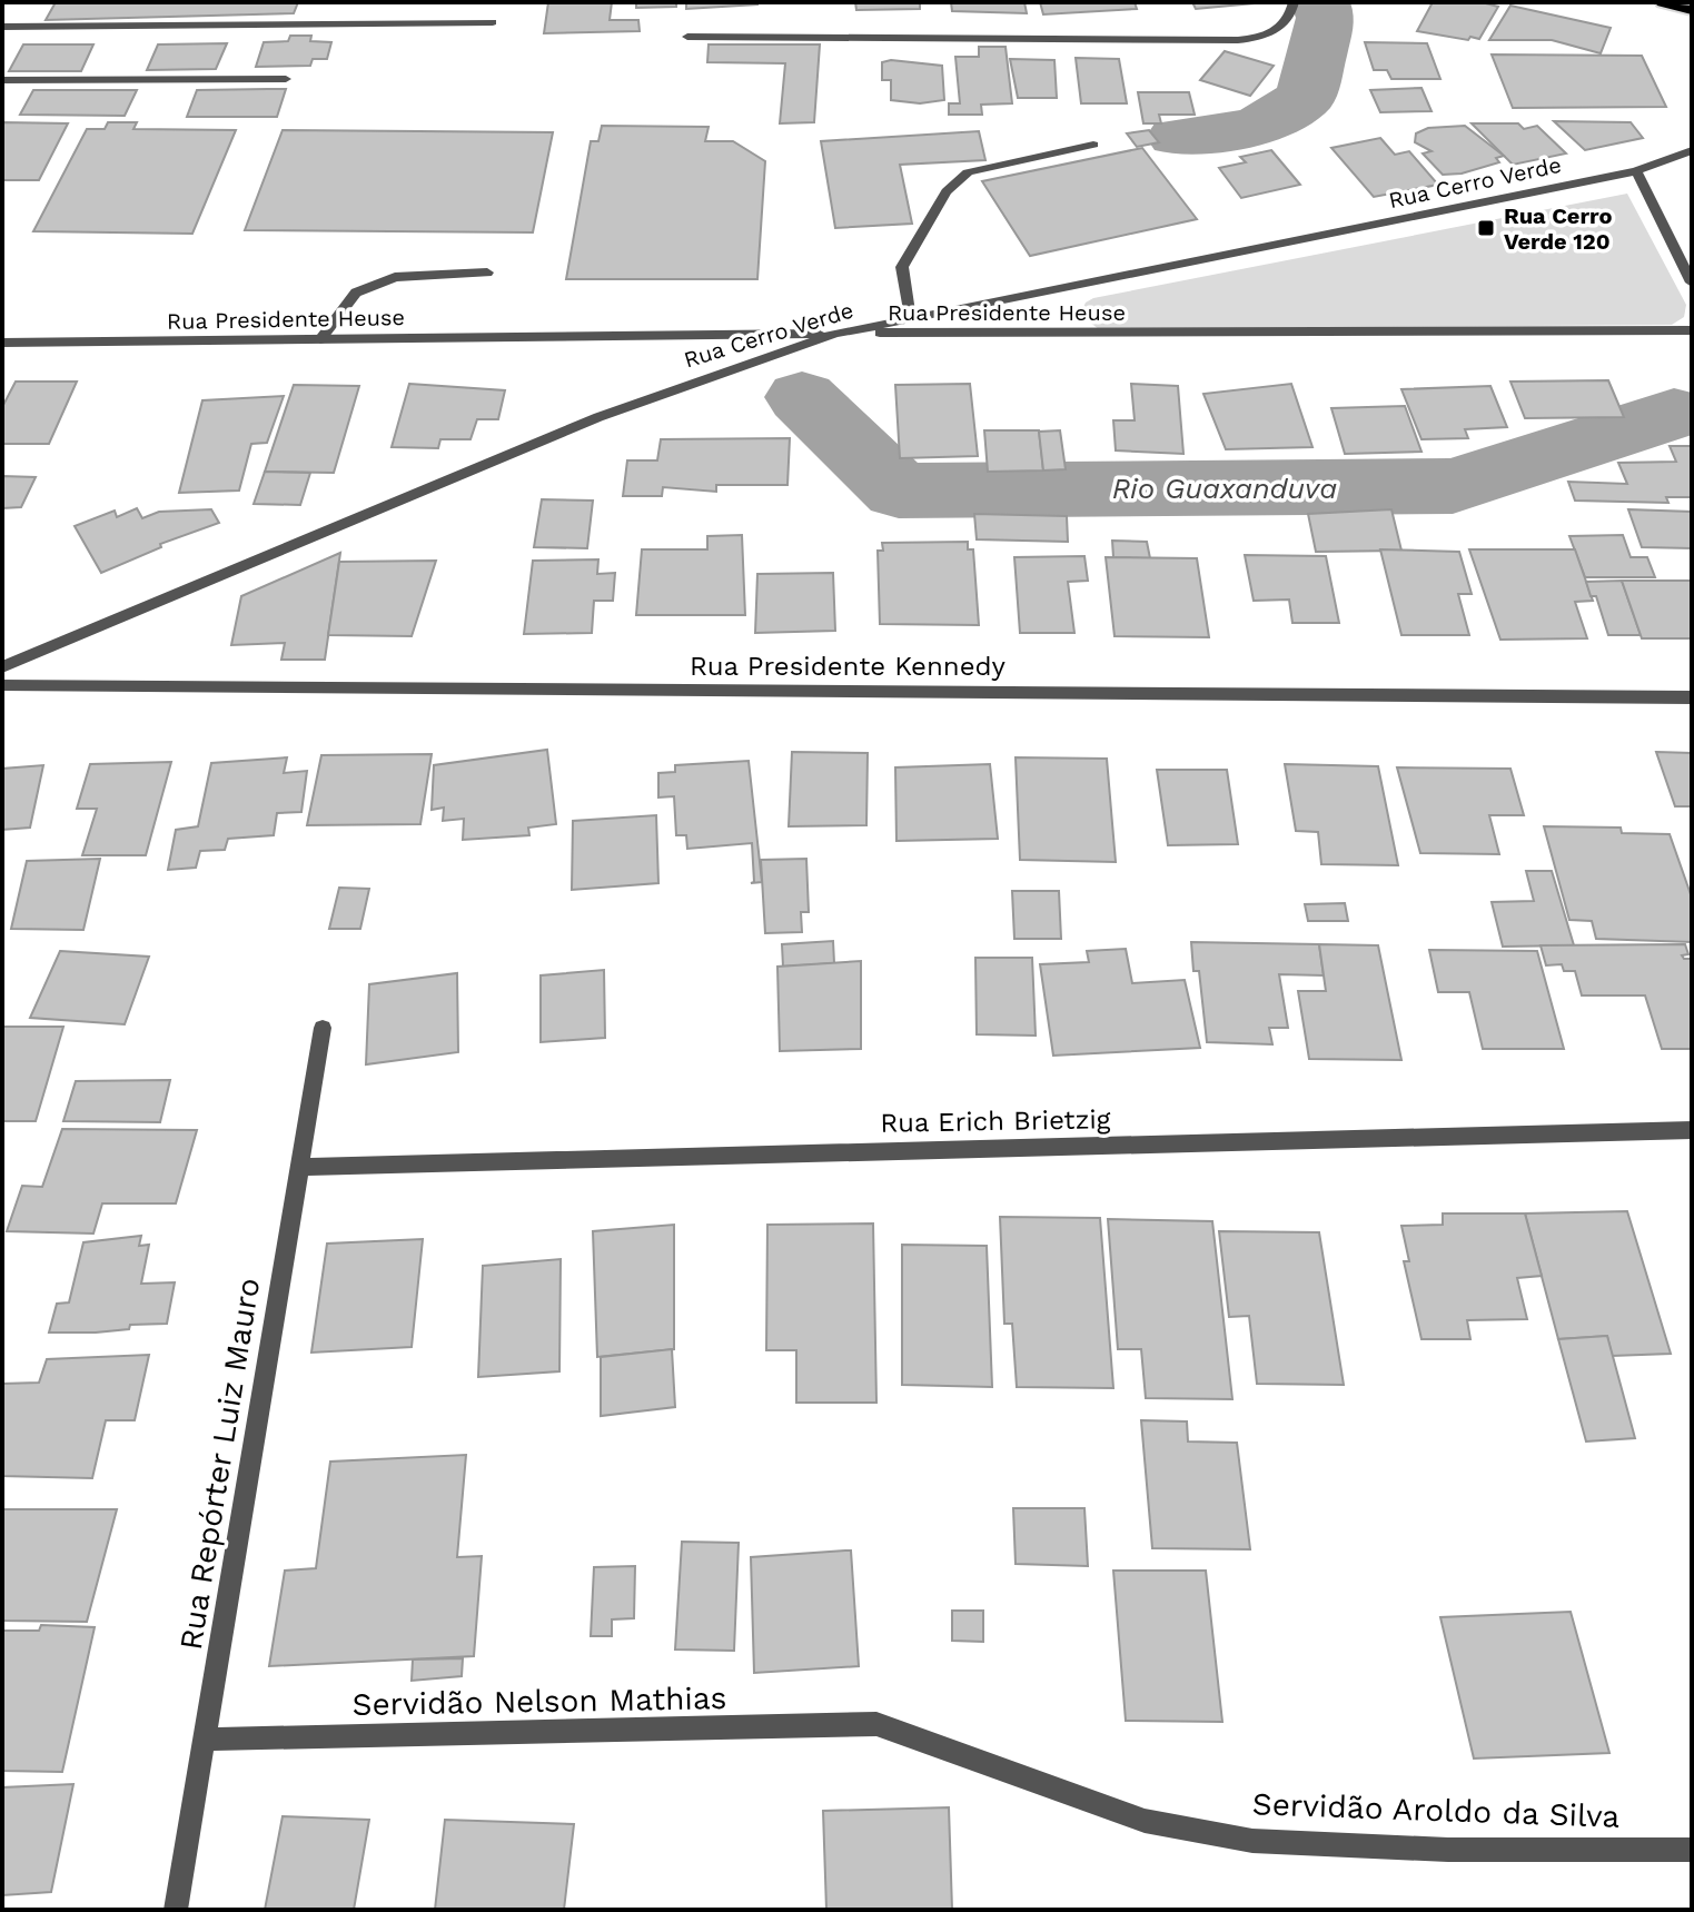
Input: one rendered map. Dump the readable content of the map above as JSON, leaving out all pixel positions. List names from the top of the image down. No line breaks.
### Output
{"streets":{"street":["Rua Cerro Verde","Rua Presidente Heuse","Rua Presidente Kennedy","Rua Erich Brietzig","Rua Repórter Luiz Mauro","Servidão Nelson Mathias","Servidão Aroldo da Silva"]},"crossings":[["Rua Cerro Verde","Rua Presidente Heuse"],["Rua Erich Brietzig","Rua Repórter Luiz Mauro"],["Rua Repórter Luiz Mauro","Servidão Nelson Mathias"],["Servidão Nelson Mathias","Servidão Aroldo da Silva"]],"water":["Rio Guaxanduva"],"places":{"transit":["Rua Cerro Verde 120"]}}
